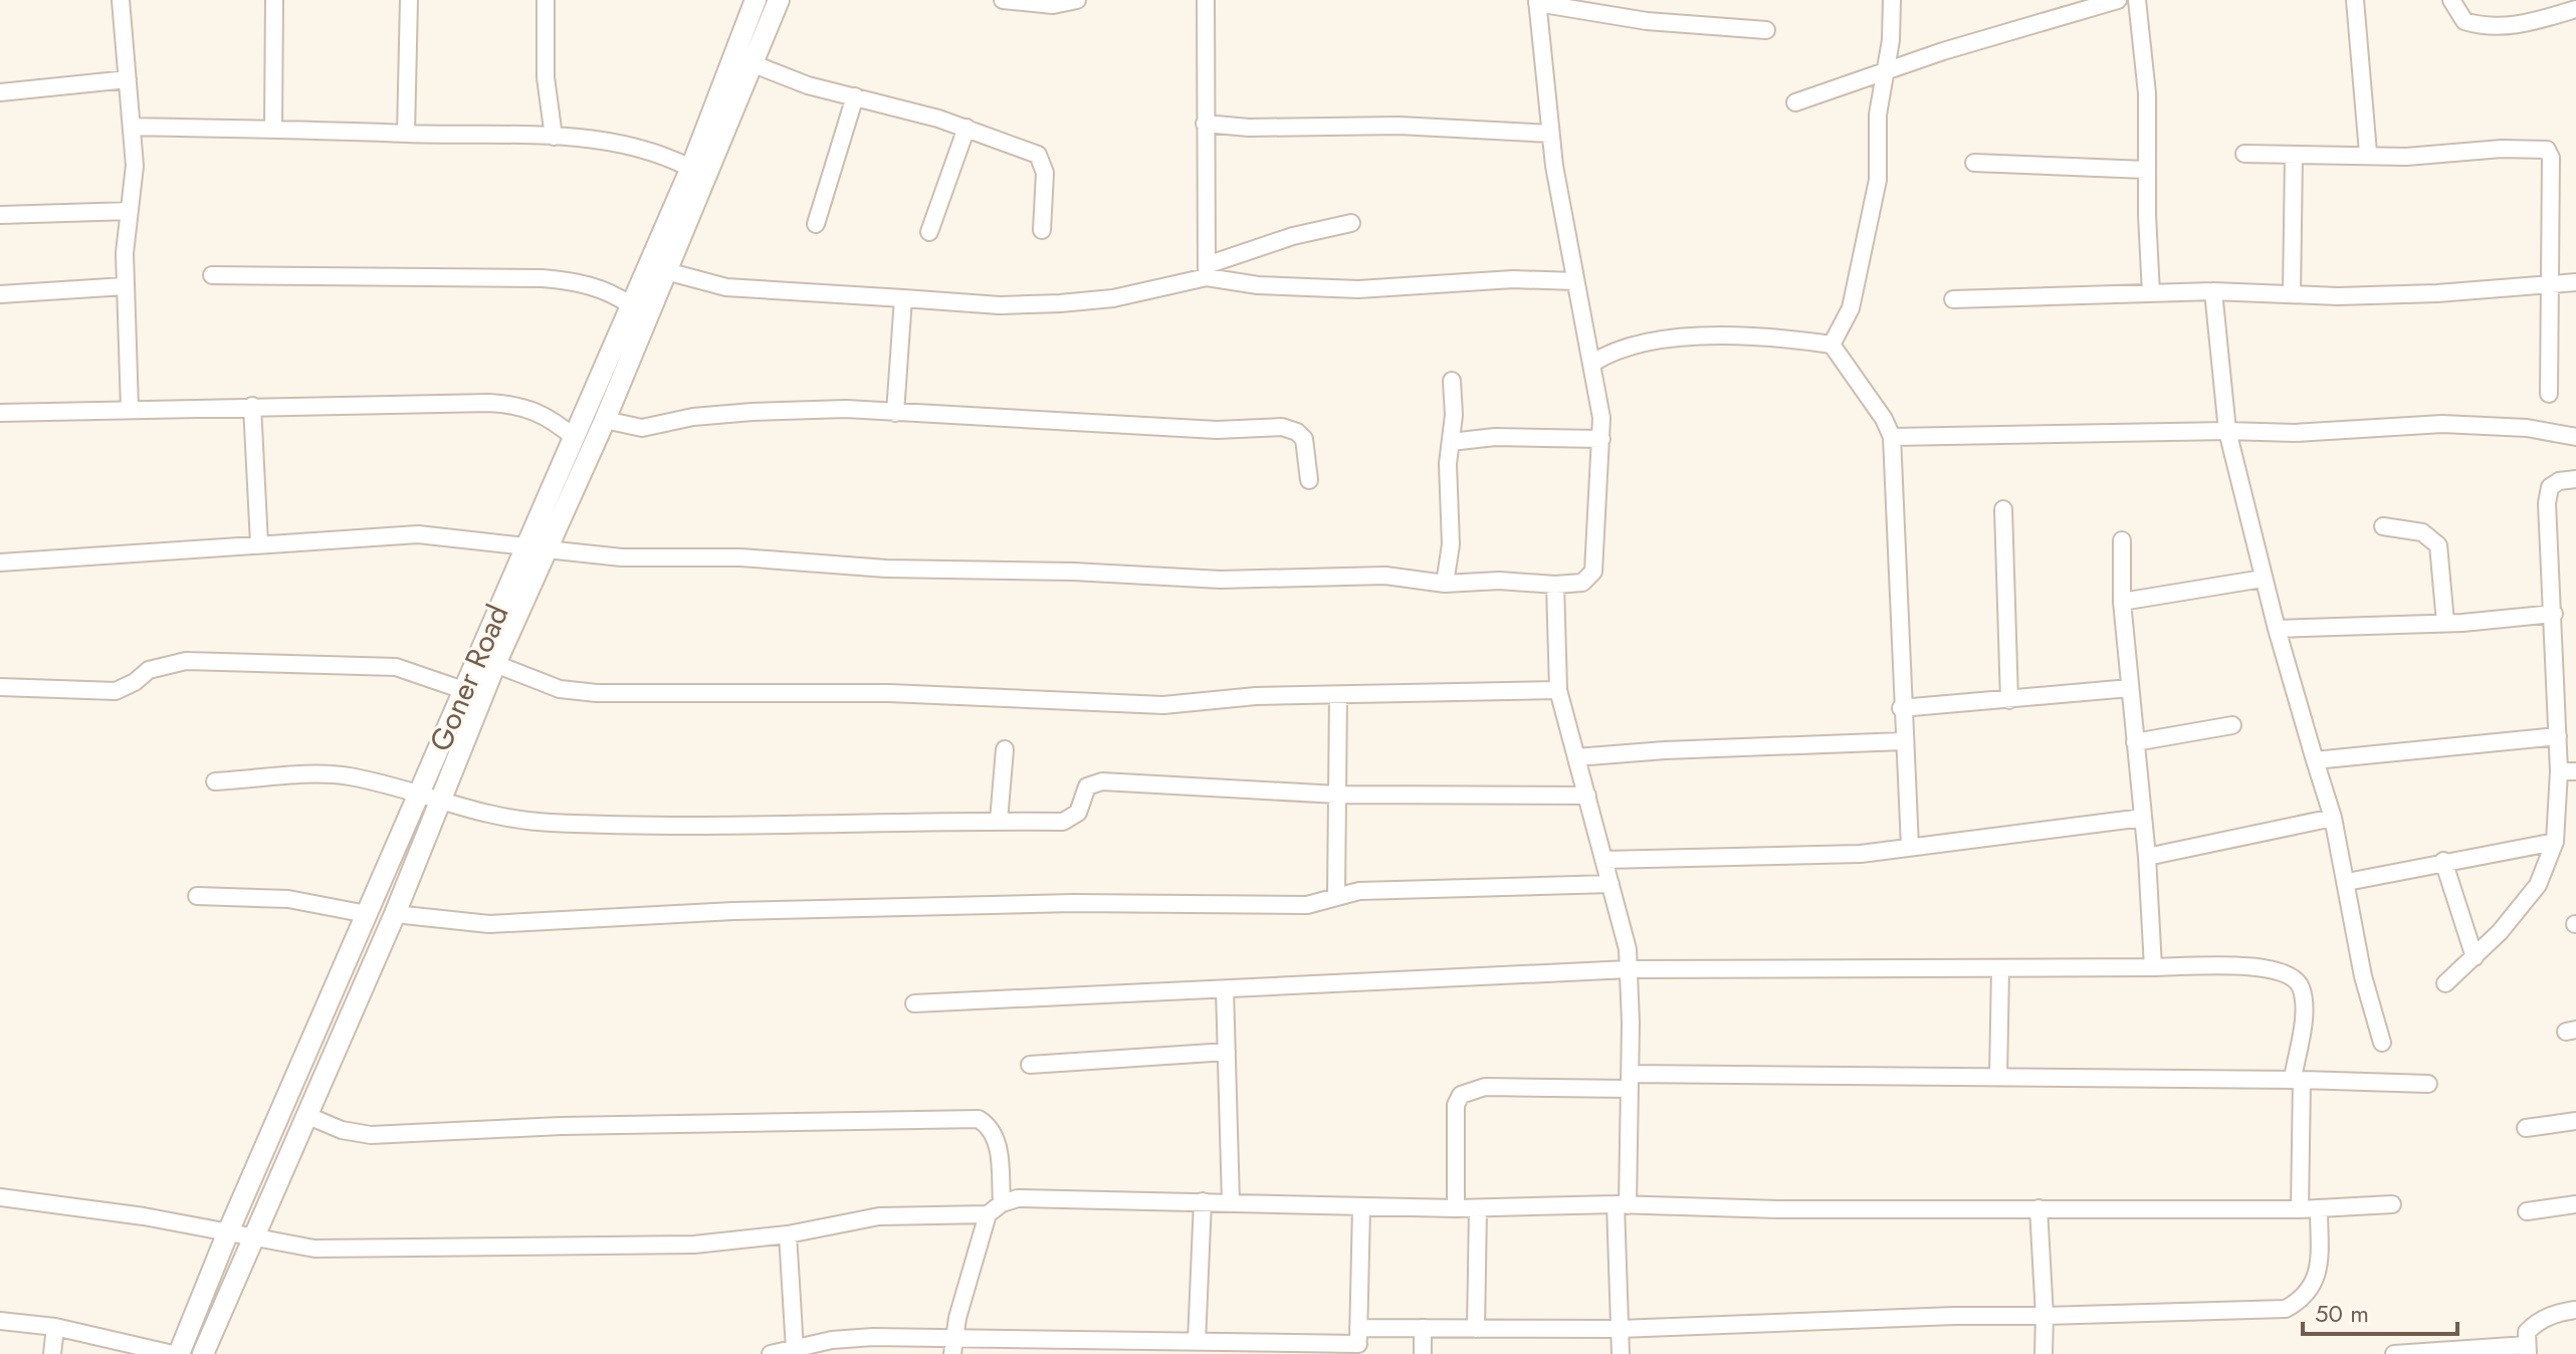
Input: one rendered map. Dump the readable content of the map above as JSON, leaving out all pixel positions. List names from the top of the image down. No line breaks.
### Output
{"streets":{"street":["Goner Road"]},"scale_bar":"50 m"}
